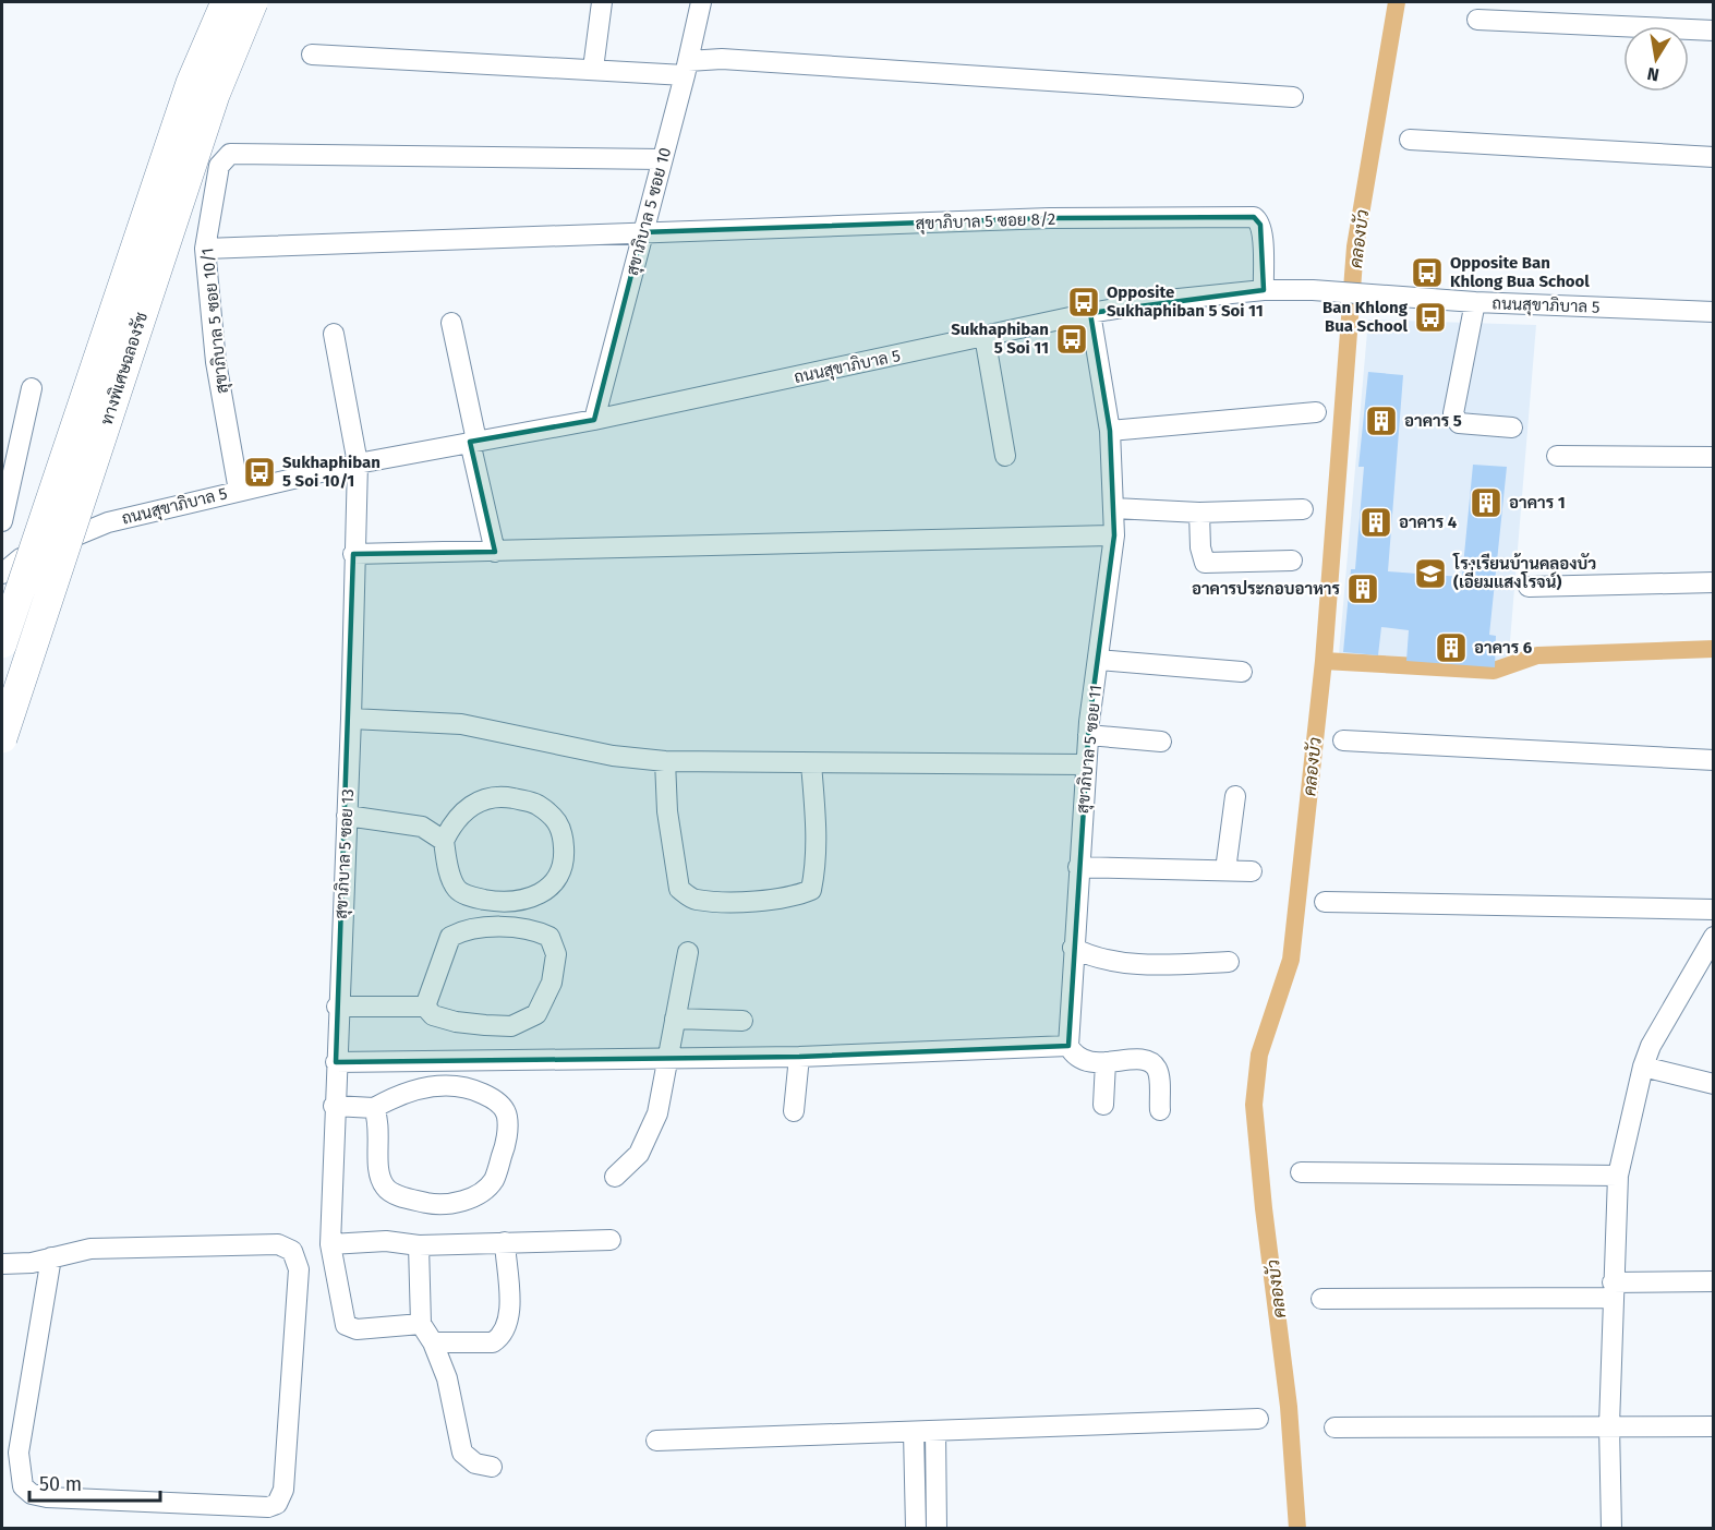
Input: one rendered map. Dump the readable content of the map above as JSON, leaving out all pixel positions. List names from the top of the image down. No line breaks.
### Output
{"streets":{"highway":["ทางพิเศษฉลองรัช"],"street":["สุขาภิบาล 5 ซอย 10","สุขาภิบาล 5 ซอย 8/2","ถนนสุขาภิบาล 5","สุขาภิบาล 5 ซอย 10/1","สุขาภิบาล 5 ซอย 11","สุขาภิบาล 5 ซอย 13"]},"crossings":[["สุขาภิบาล 5 ซอย 10","สุขาภิบาล 5 ซอย 8/2"],["สุขาภิบาล 5 ซอย 10","ถนนสุขาภิบาล 5"],["สุขาภิบาล 5 ซอย 10","สุขาภิบาล 5 ซอย 10/1"],["สุขาภิบาล 5 ซอย 8/2","ถนนสุขาภิบาล 5"],["ถนนสุขาภิบาล 5","สุขาภิบาล 5 ซอย 10/1"],["ถนนสุขาภิบาล 5","สุขาภิบาล 5 ซอย 11"],["ถนนสุขาภิบาล 5","สุขาภิบาล 5 ซอย 13"]],"water":["คลองบัว"],"places":{"bus stop":["Opposite Ban Khlong Bua School","Opposite Sukhaphiban 5 Soi 11","Ban Khlong Bua School","Sukhaphiban 5 Soi 11","Sukhaphiban 5 Soi 10/1"],"building":["อาคาร 5","อาคาร 1","อาคาร 4","อาคารประกอบอาหาร","อาคาร 6"],"school or university":["โรงเรียนบ้านคลองบัว (เอี่ยมแสงโรจน์)"]},"scale_bar":"50 m","north":"bottom"}
